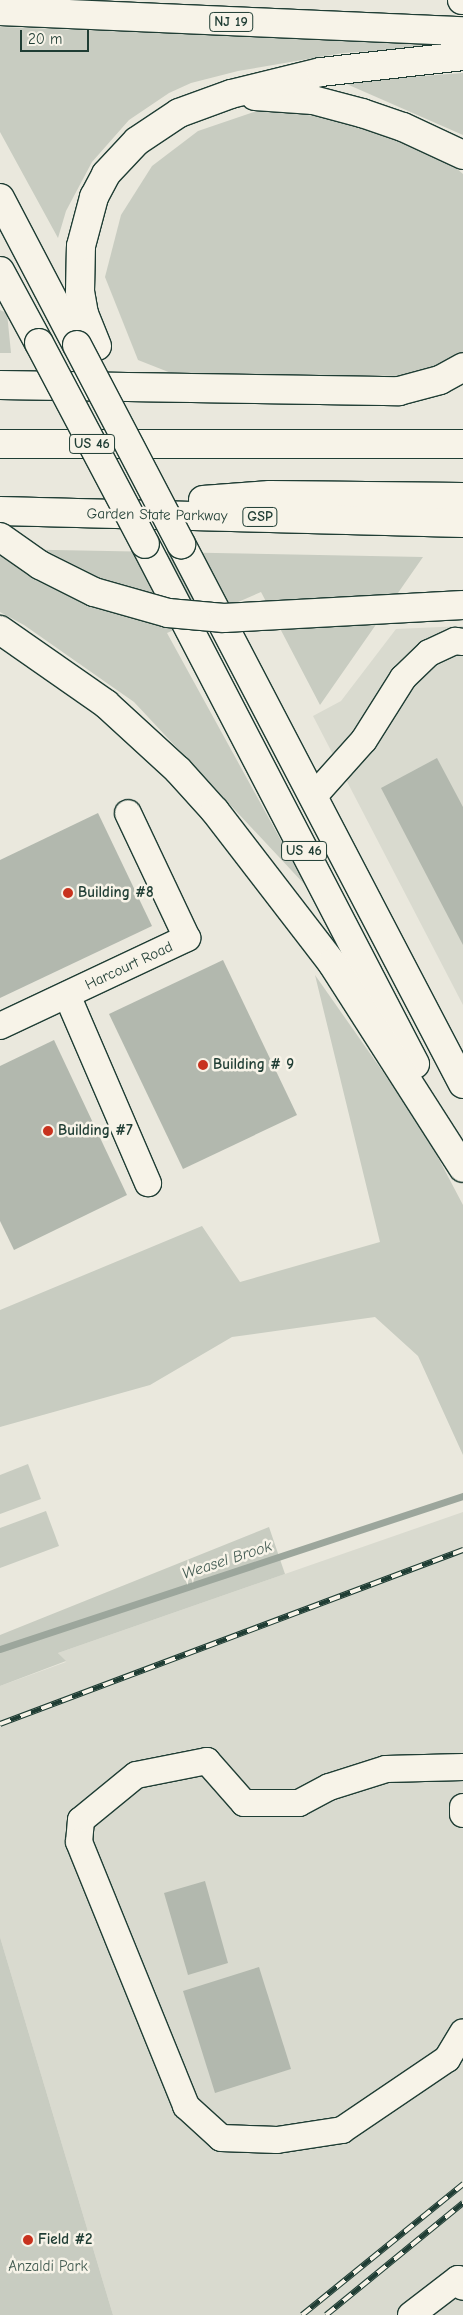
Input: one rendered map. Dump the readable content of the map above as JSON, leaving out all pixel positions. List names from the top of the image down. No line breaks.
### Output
{"streets":{"highway":["NJ 19","US 46","Garden State Parkway","GSP"],"street":["Harcourt Road"]},"water":["Weasel Brook"],"parks":["Anzaldi Park"],"places":["Building #8","Building # 9","Building #7","Field #2"],"scale_bar":"20 m"}
